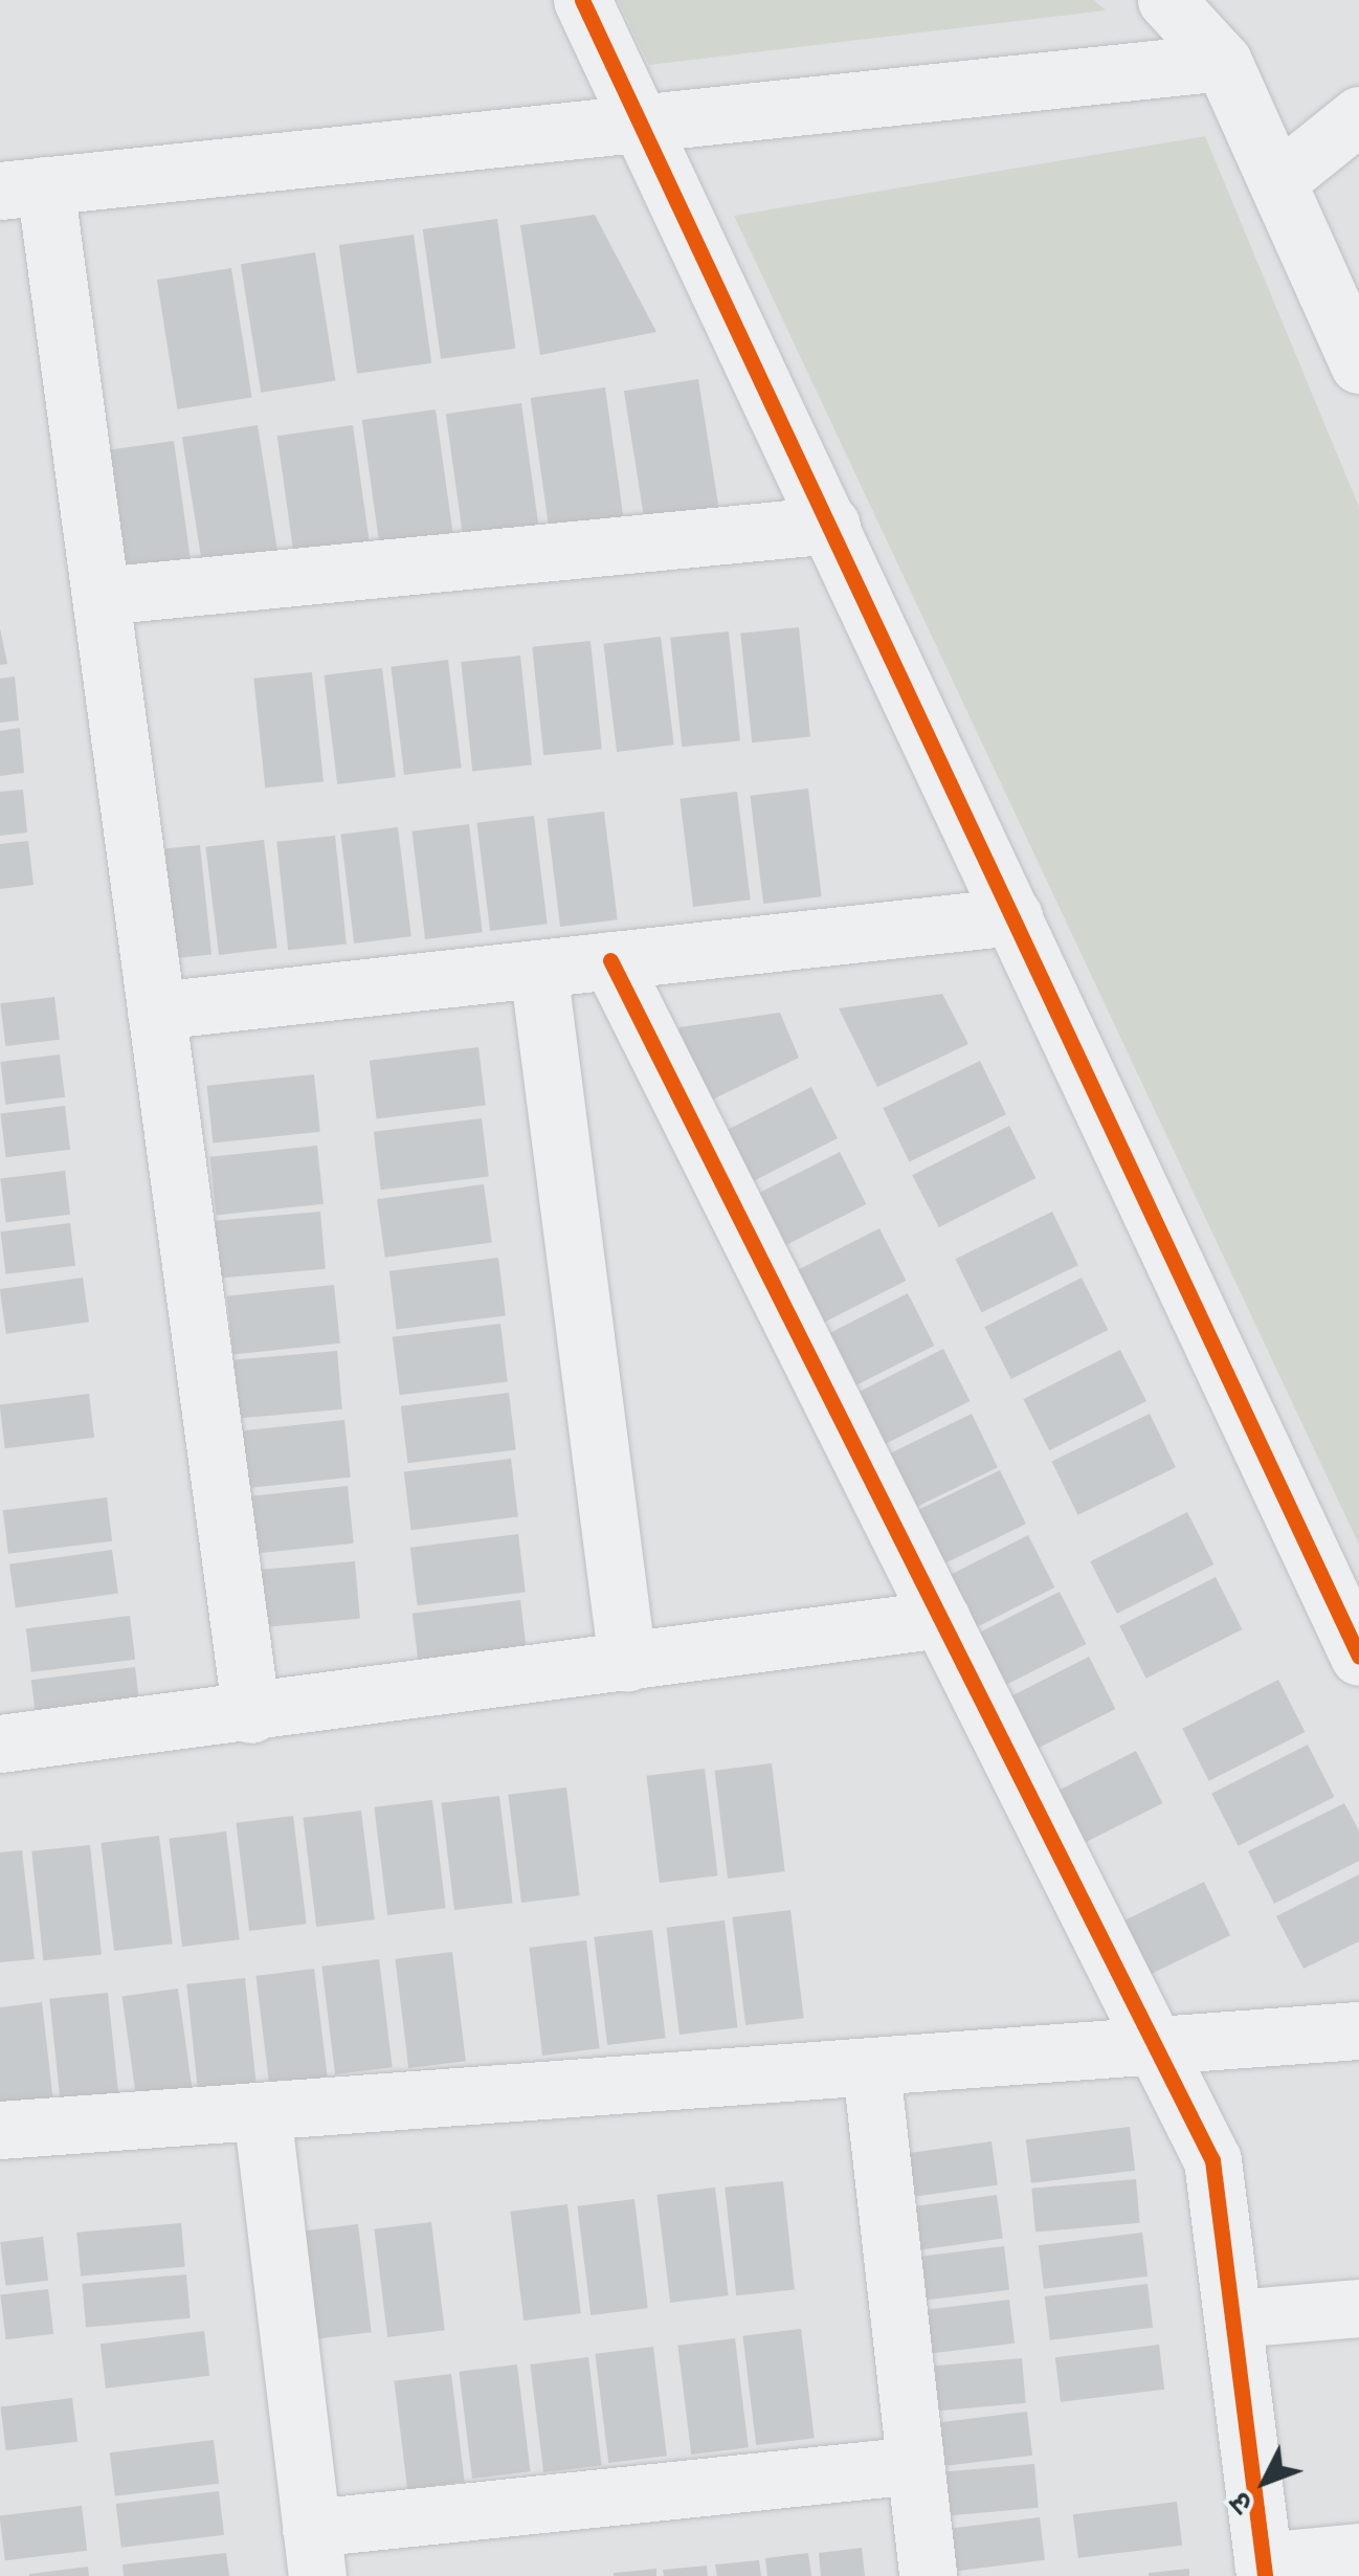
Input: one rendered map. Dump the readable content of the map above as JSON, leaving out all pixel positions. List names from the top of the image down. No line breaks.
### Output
{"north":"bottom left"}
